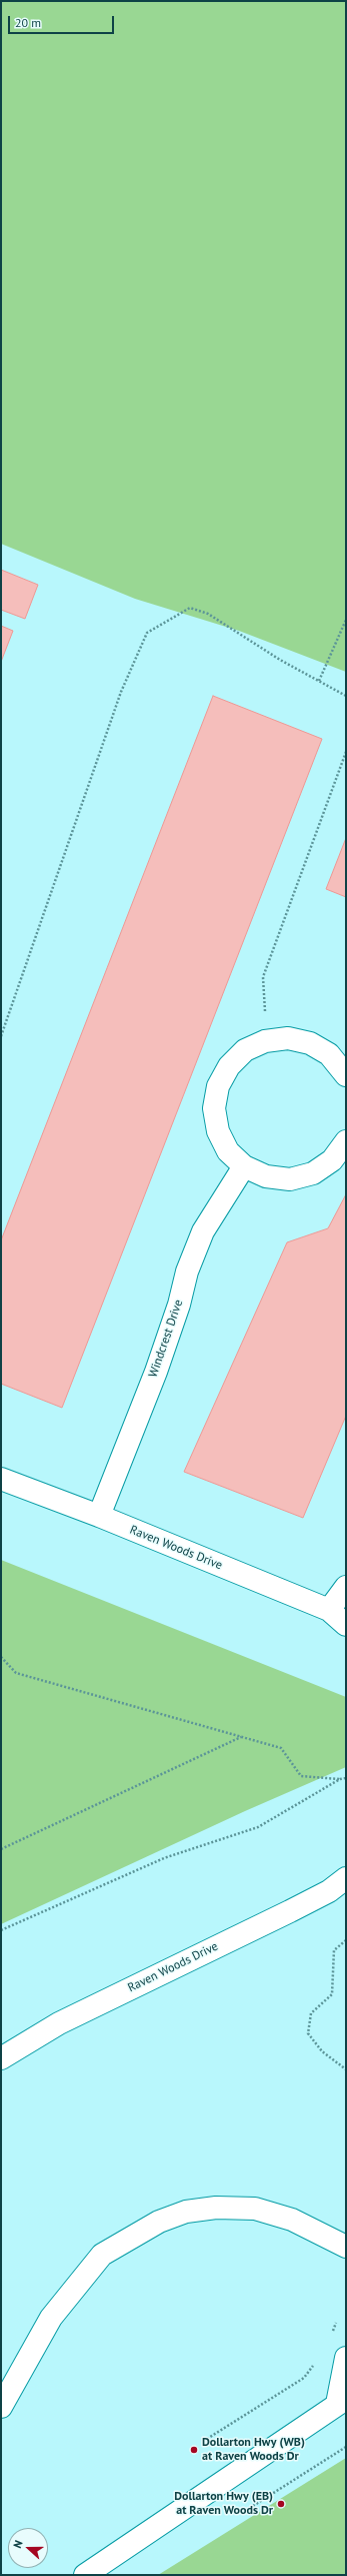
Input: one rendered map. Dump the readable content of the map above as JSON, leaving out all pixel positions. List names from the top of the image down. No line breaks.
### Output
{"streets":{"street":["Windcrest Drive","Raven Woods Drive"]},"crossings":[["Windcrest Drive","Raven Woods Drive"]],"places":["Dollarton Hwy (WB) at Raven Woods Dr","Dollarton Hwy (EB) at Raven Woods Dr"],"scale_bar":"20 m","north":"left"}
